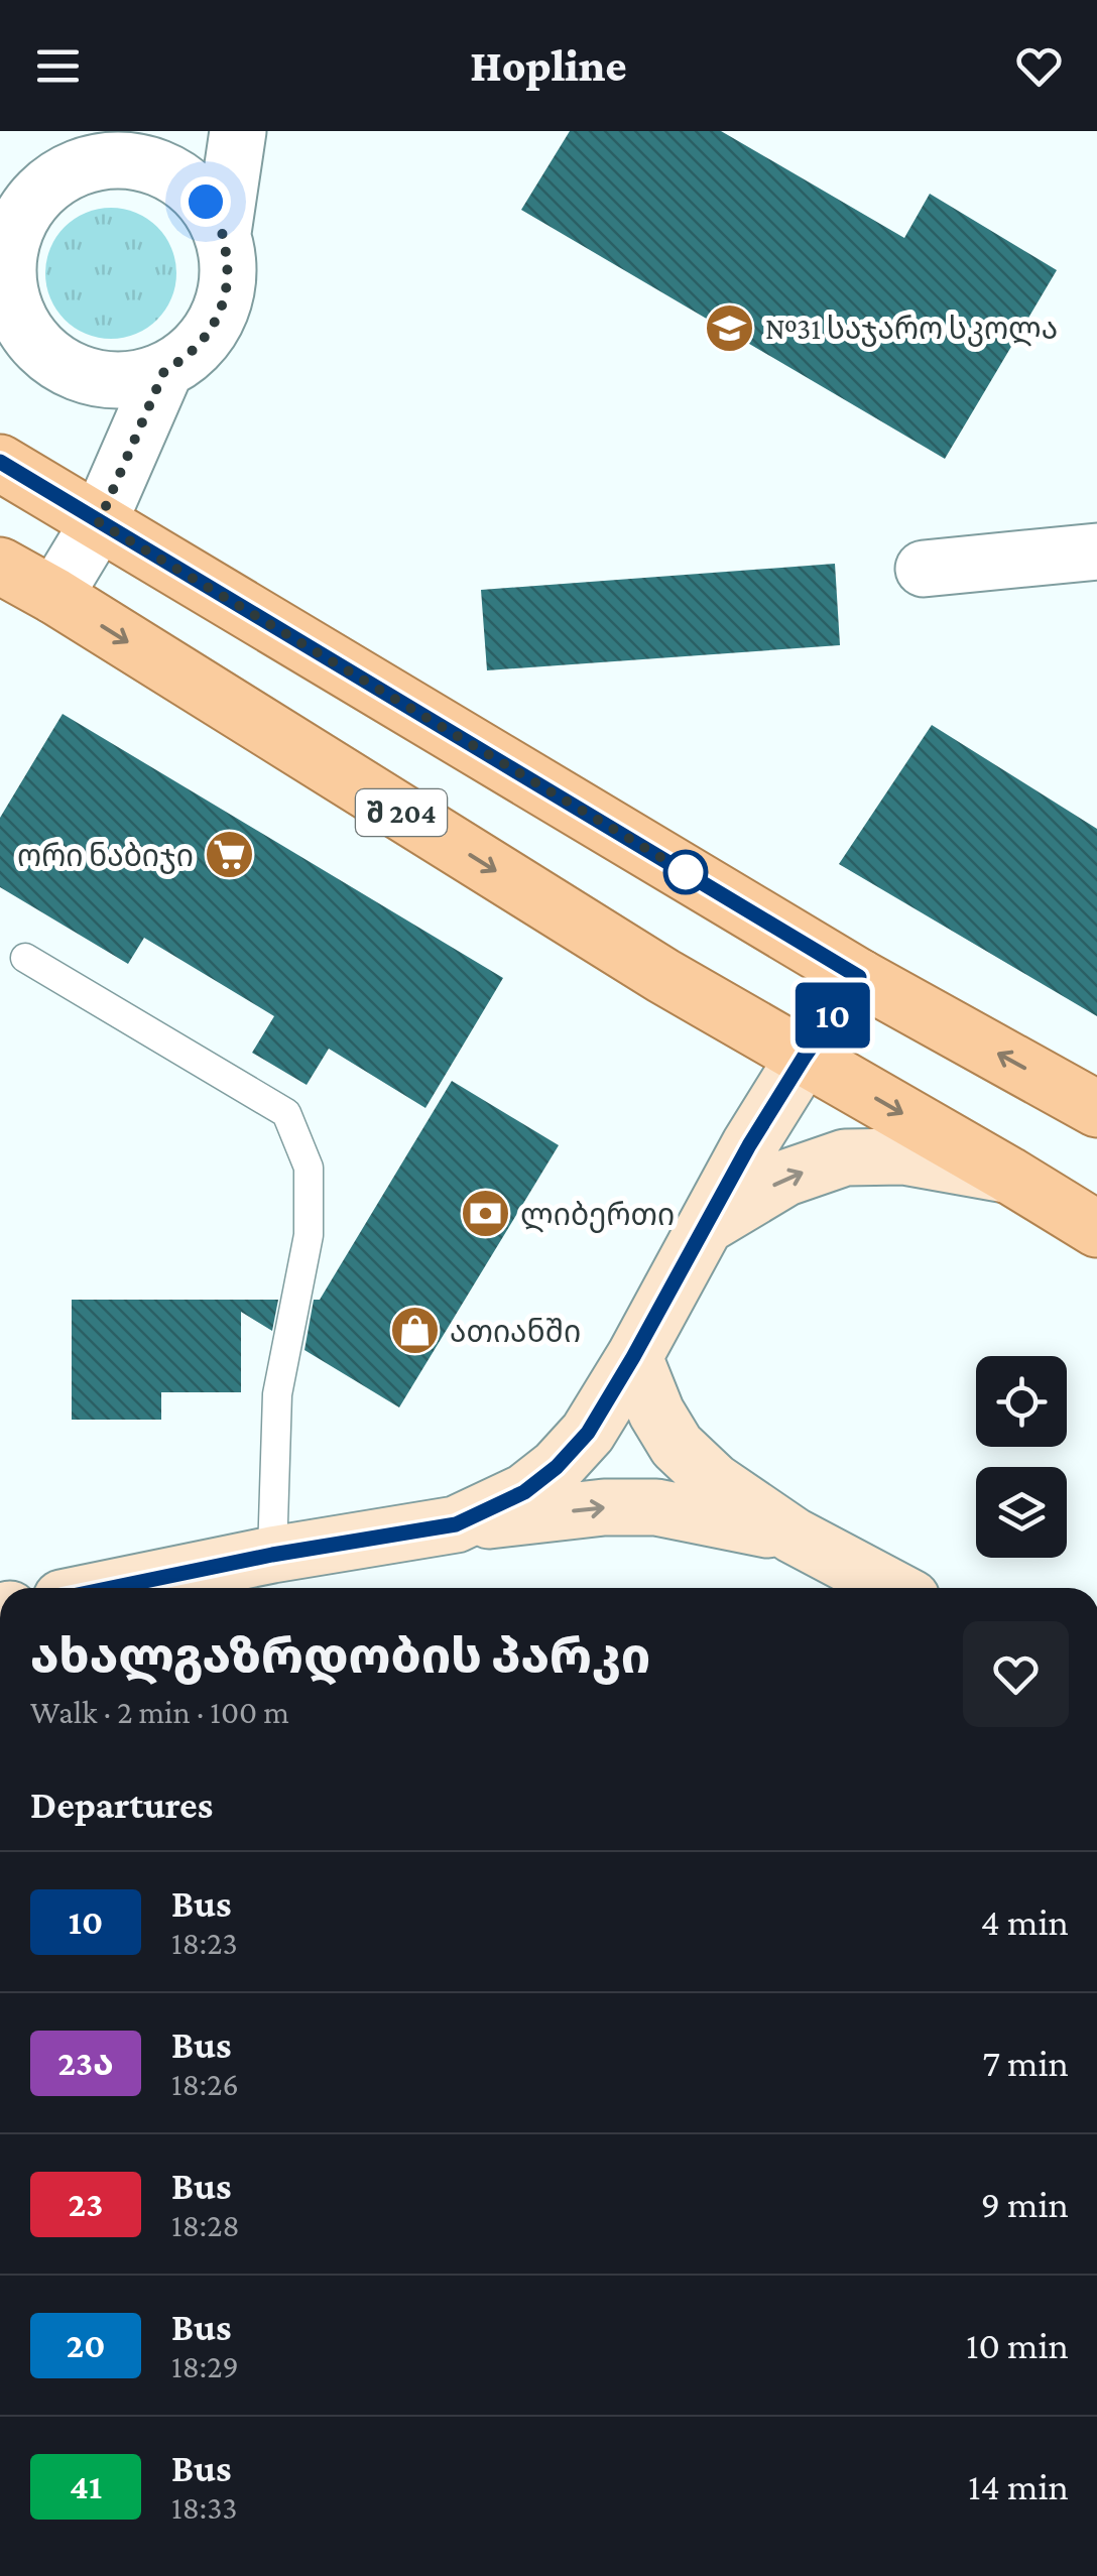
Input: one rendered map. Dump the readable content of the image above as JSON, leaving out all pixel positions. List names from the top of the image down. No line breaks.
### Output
{"streets":{"main road":["შ 204"]},"places":{"school or university":["№31 საჯარო სკოლა"],"supermarket":["ორი ნაბიჯი"],"bank":["ლიბერთი"],"shop":["ათიანში"]},"lines":["bus line 10"],"page":{"header":"Hopline","on_map":"10","heading":[["ახალგაზრდობის პარკი","Walk · 2 min · 100 m"],"Departures"],"list":[{"mark":"10","name":"Bus","note":"18:23","value":"4 min"},{"mark":"23ა","name":"Bus","note":"18:26","value":"7 min"},{"mark":"23","name":"Bus","note":"18:28","value":"9 min"},{"mark":"20","name":"Bus","note":"18:29","value":"10 min"},{"mark":"41","name":"Bus","note":"18:33","value":"14 min"}]}}
